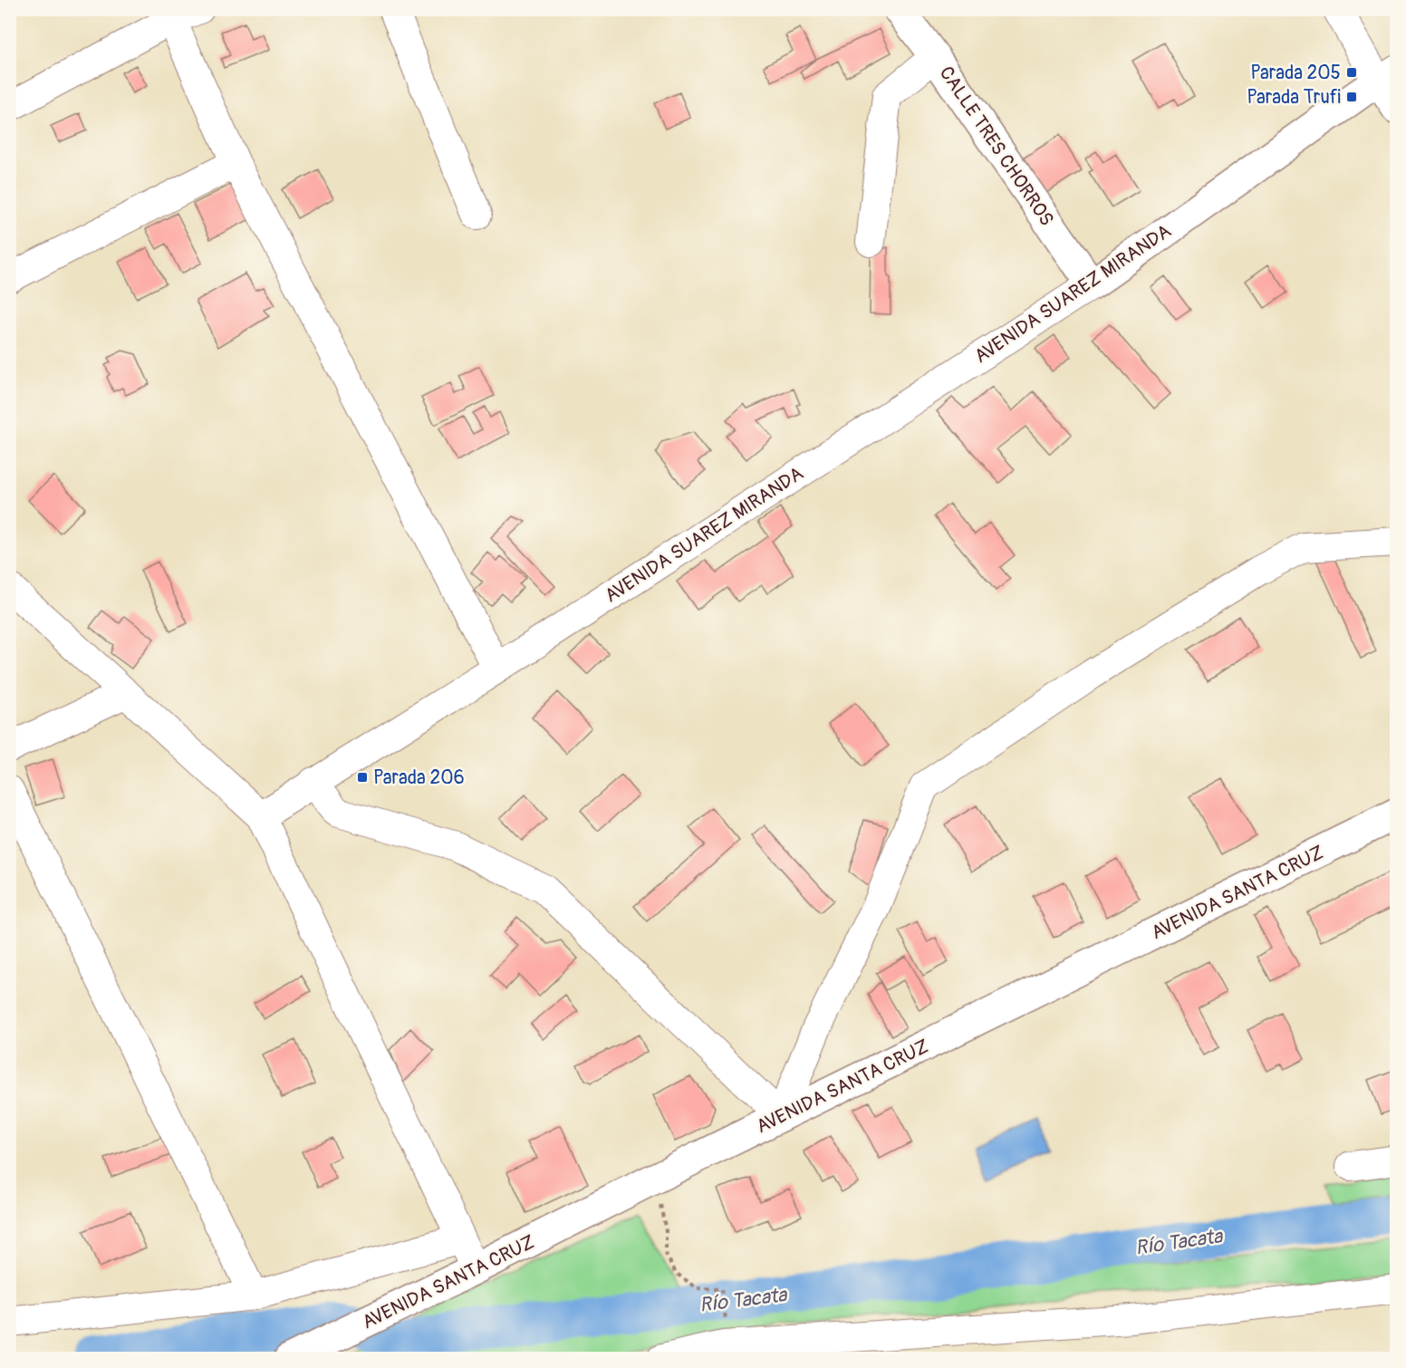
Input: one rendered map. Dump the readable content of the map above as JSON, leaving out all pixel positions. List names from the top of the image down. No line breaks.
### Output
{"streets":{"main road":["CALLE TRES CHORROS","AVENIDA SUAREZ MIRANDA","AVENIDA SANTA CRUZ"]},"crossings":[["CALLE TRES CHORROS","AVENIDA SUAREZ MIRANDA"]],"water":["Río Tacata"],"places":{"transit":["Parada 205","Parada Trufi","Parada 206"]}}
